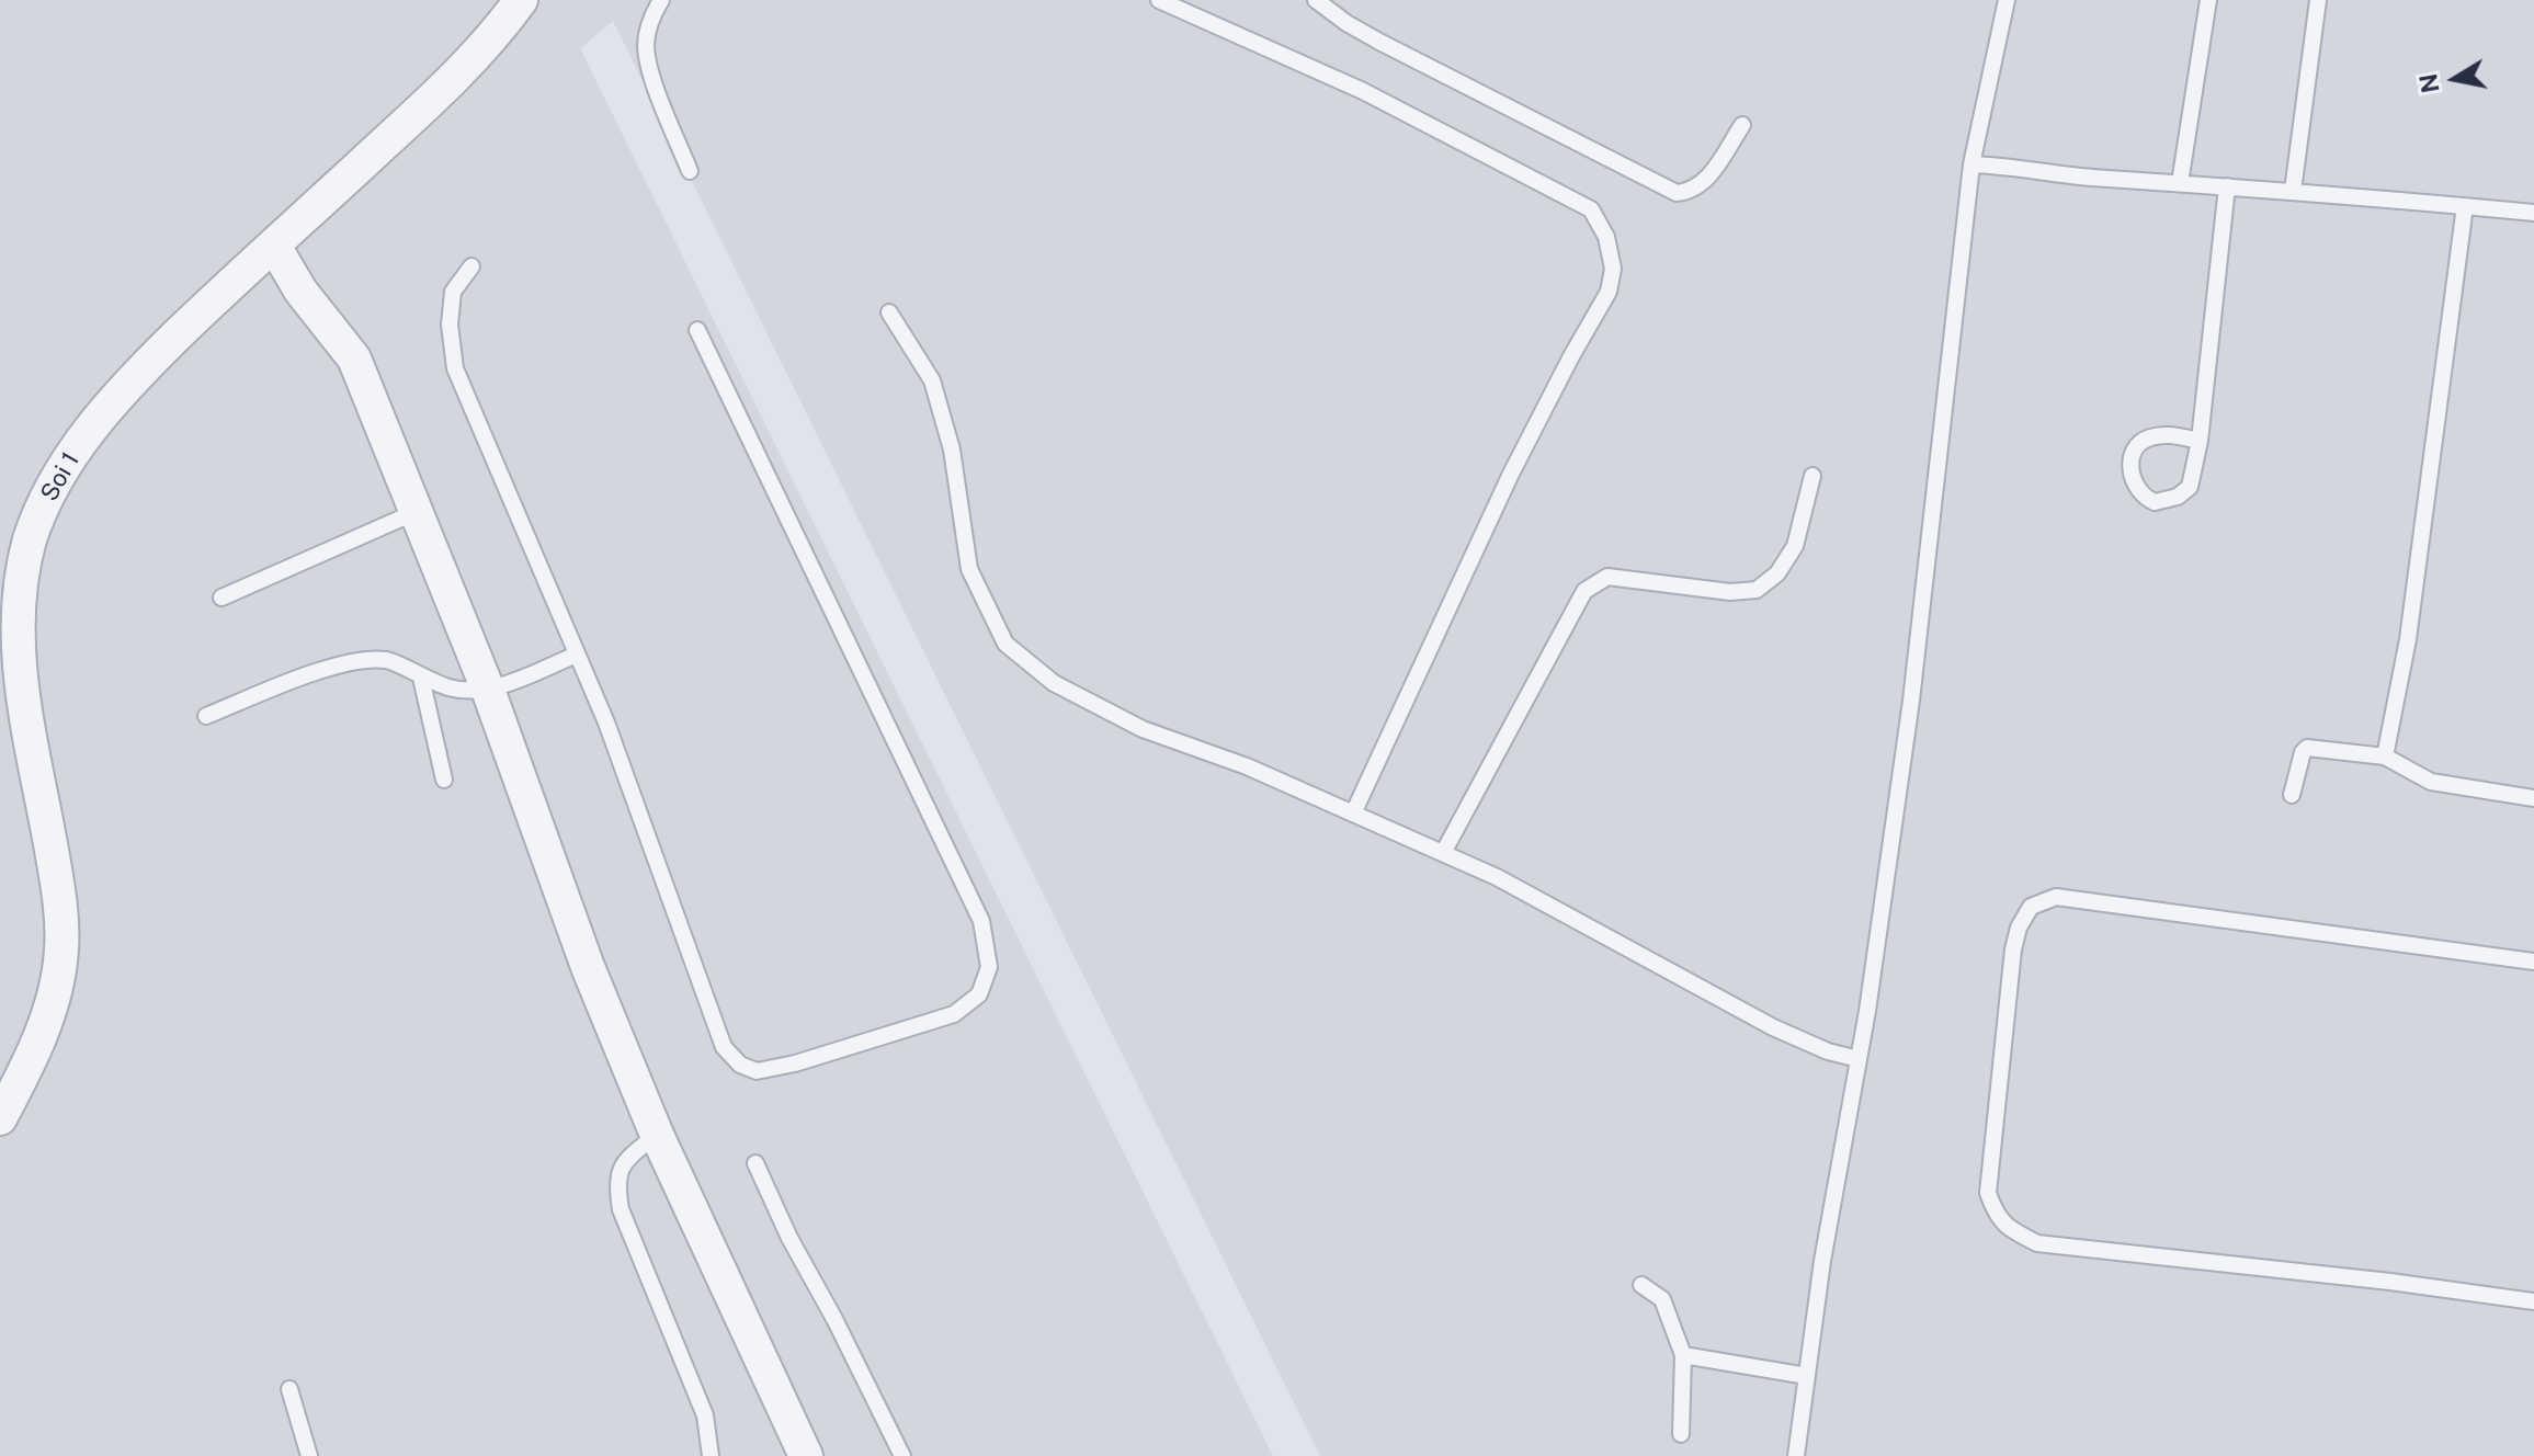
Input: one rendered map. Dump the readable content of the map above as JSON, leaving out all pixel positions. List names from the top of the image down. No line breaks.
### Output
{"streets":{"street":["Soi 1"]},"north":"left"}
